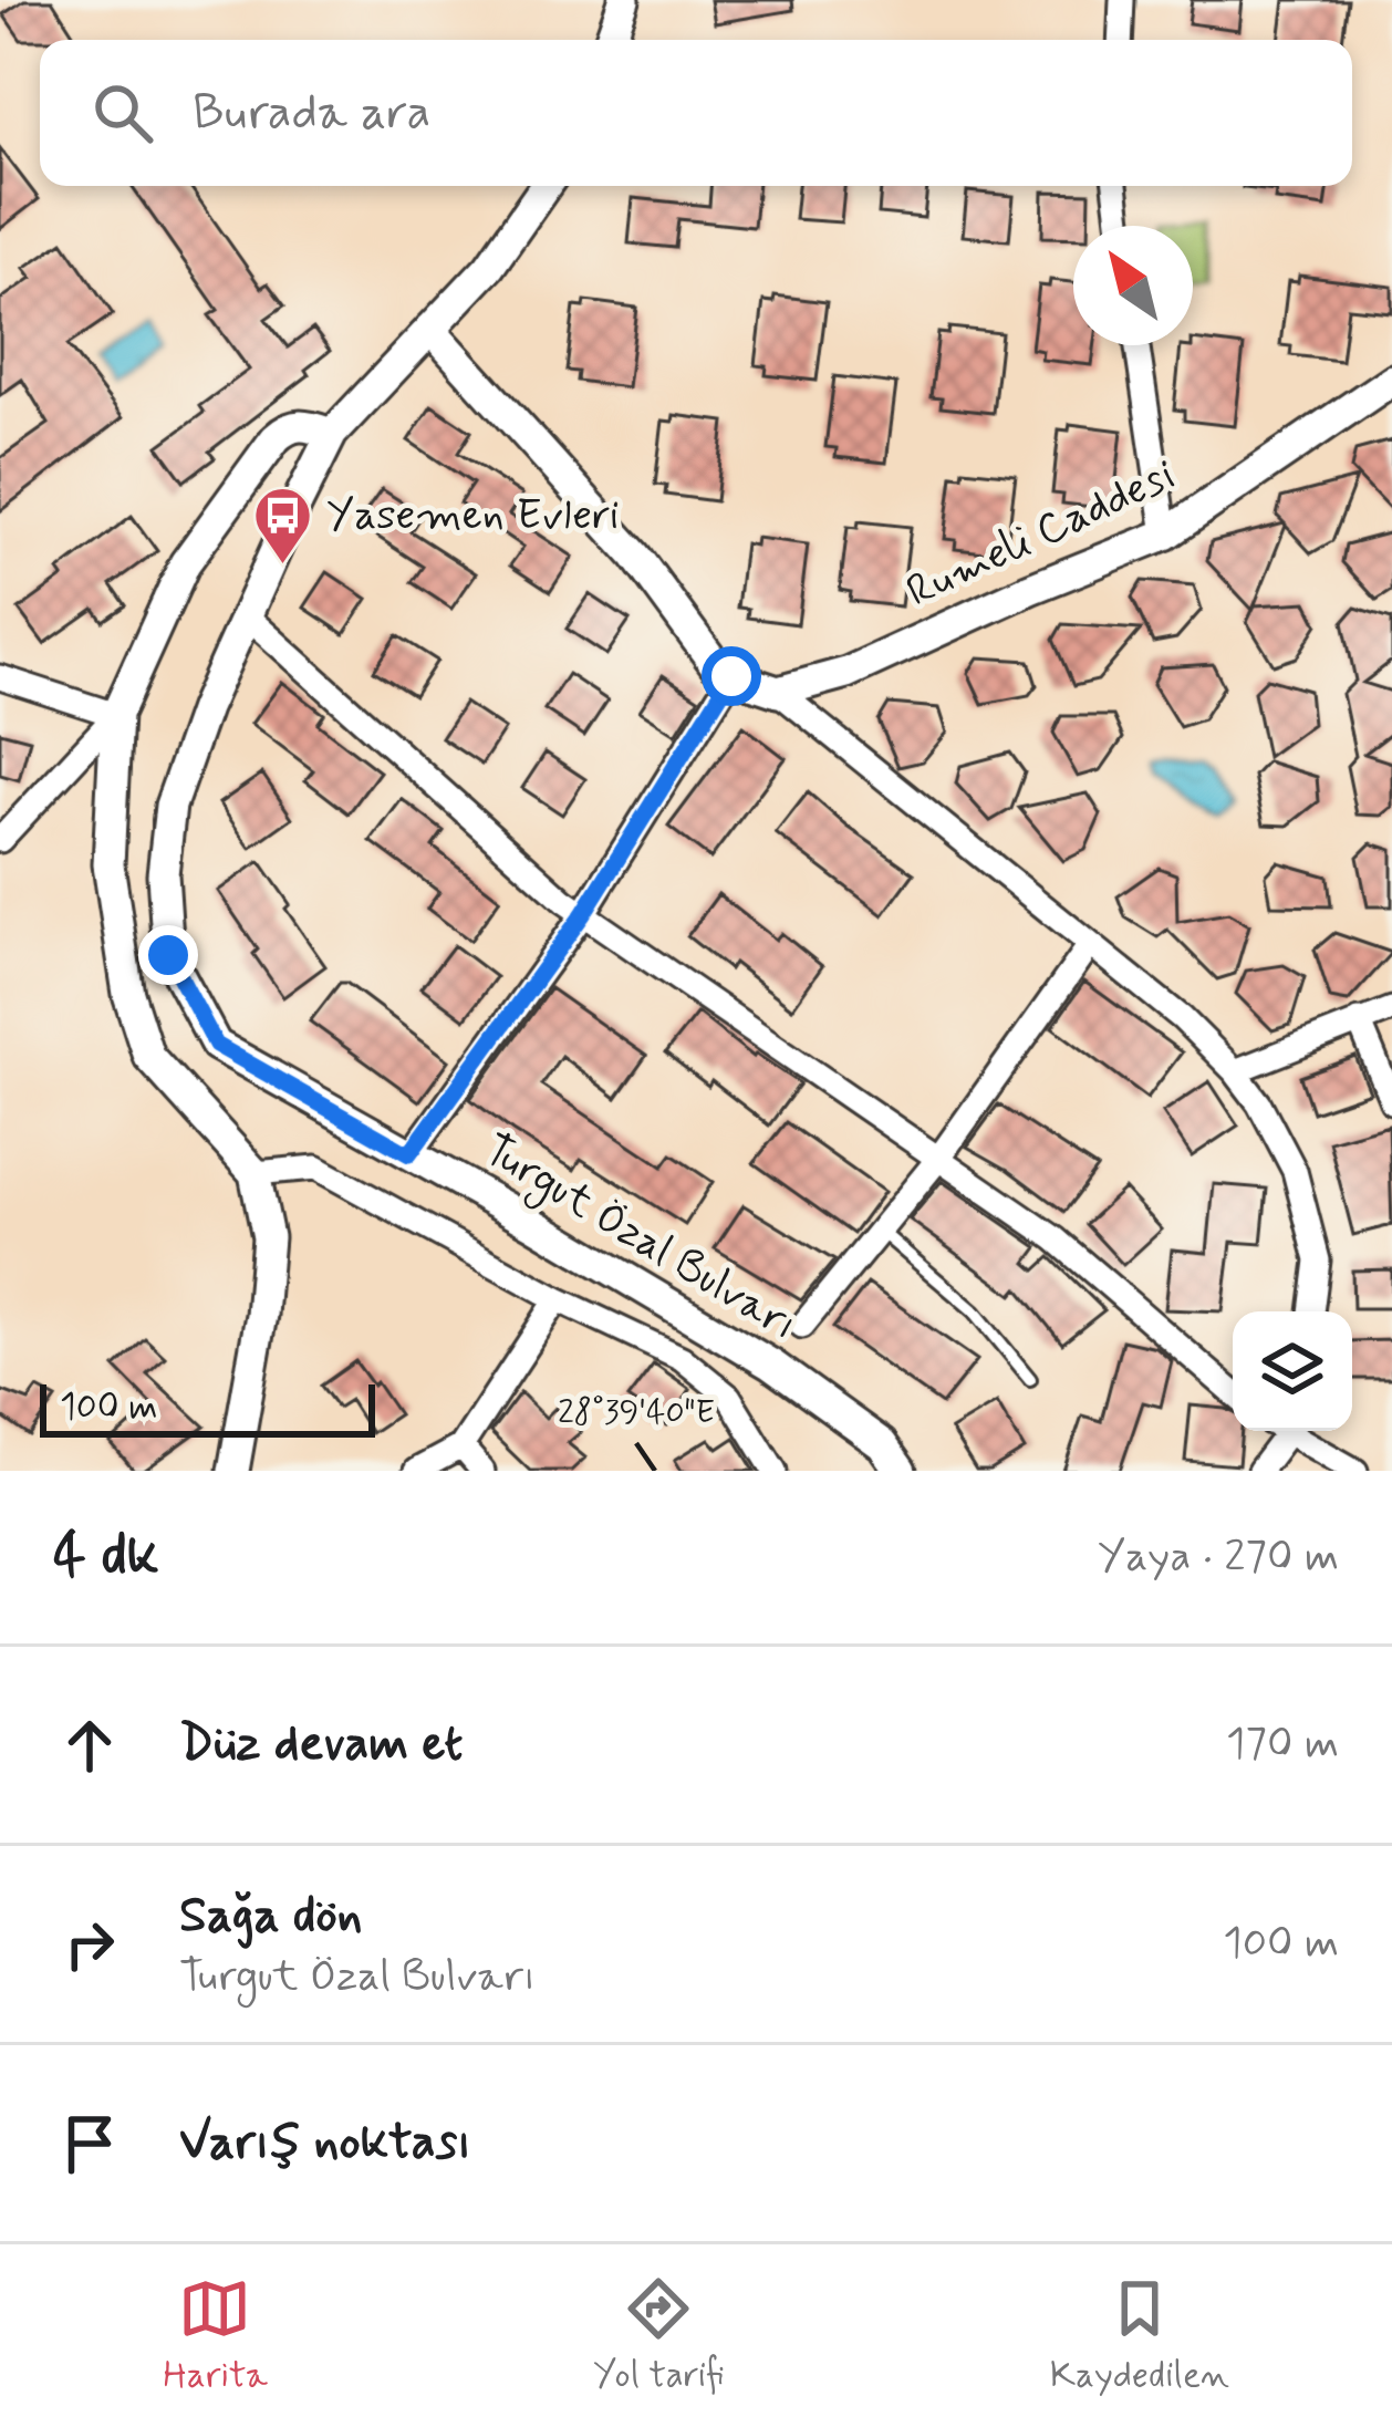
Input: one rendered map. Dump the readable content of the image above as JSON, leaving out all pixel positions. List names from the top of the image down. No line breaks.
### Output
{"streets":{"street":["Rumeli Caddesi","Turgut Özal Bulvarı"]},"places":{"bus stop":["Yasemen Evleri"]},"scale_bar":"100 m","north":"top left","page":{"search":"Burada ara","scale":"100 m","heading":["4 dk","Yaya · 270 m"],"list":[["Düz devam et","170 m"],["Sağa dön","Turgut Özal Bulvarı","100 m"],"Varış noktası"],"nav":["Harita","Yol tarifi","Kaydedilen"]},"coordinates":["28°39'40\"E"]}
